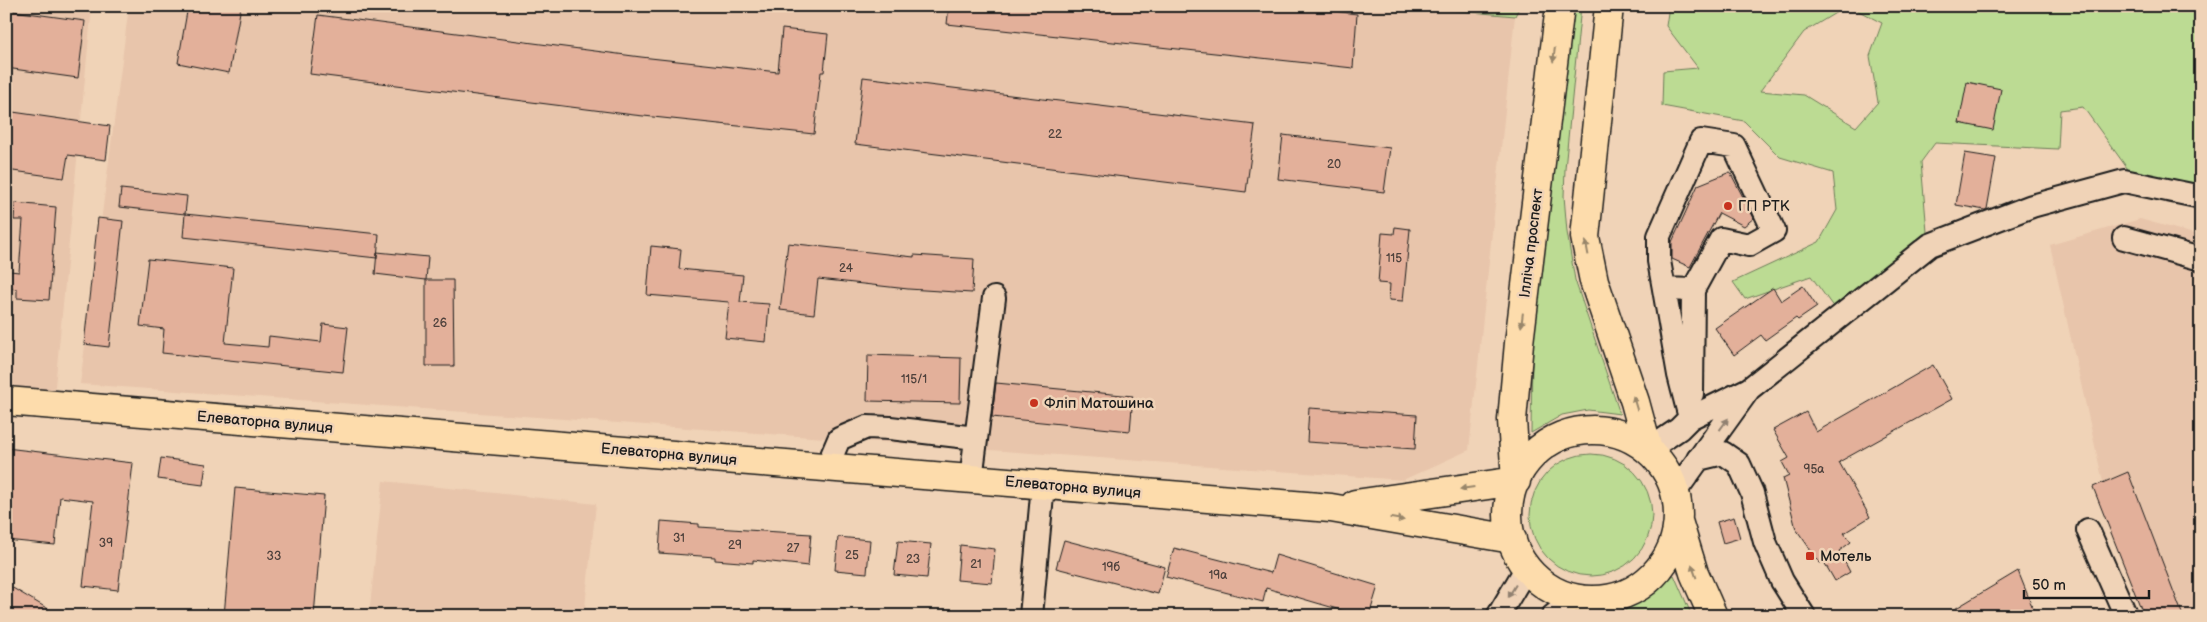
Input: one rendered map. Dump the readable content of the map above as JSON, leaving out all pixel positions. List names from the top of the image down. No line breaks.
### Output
{"streets":{"main road":["Ілліча проспект","Елеваторна вулиця"]},"crossings":[["Ілліча проспект","Елеваторна вулиця"]],"places":{"other":["ГП РТК","Фліп Матошина"],"transit":["Мотель"]},"house_numbers":["22","20","115","24","26","115/1","95а","31","39","29","27","25","33","23","21","19б","19а"],"scale_bar":"50 m"}
